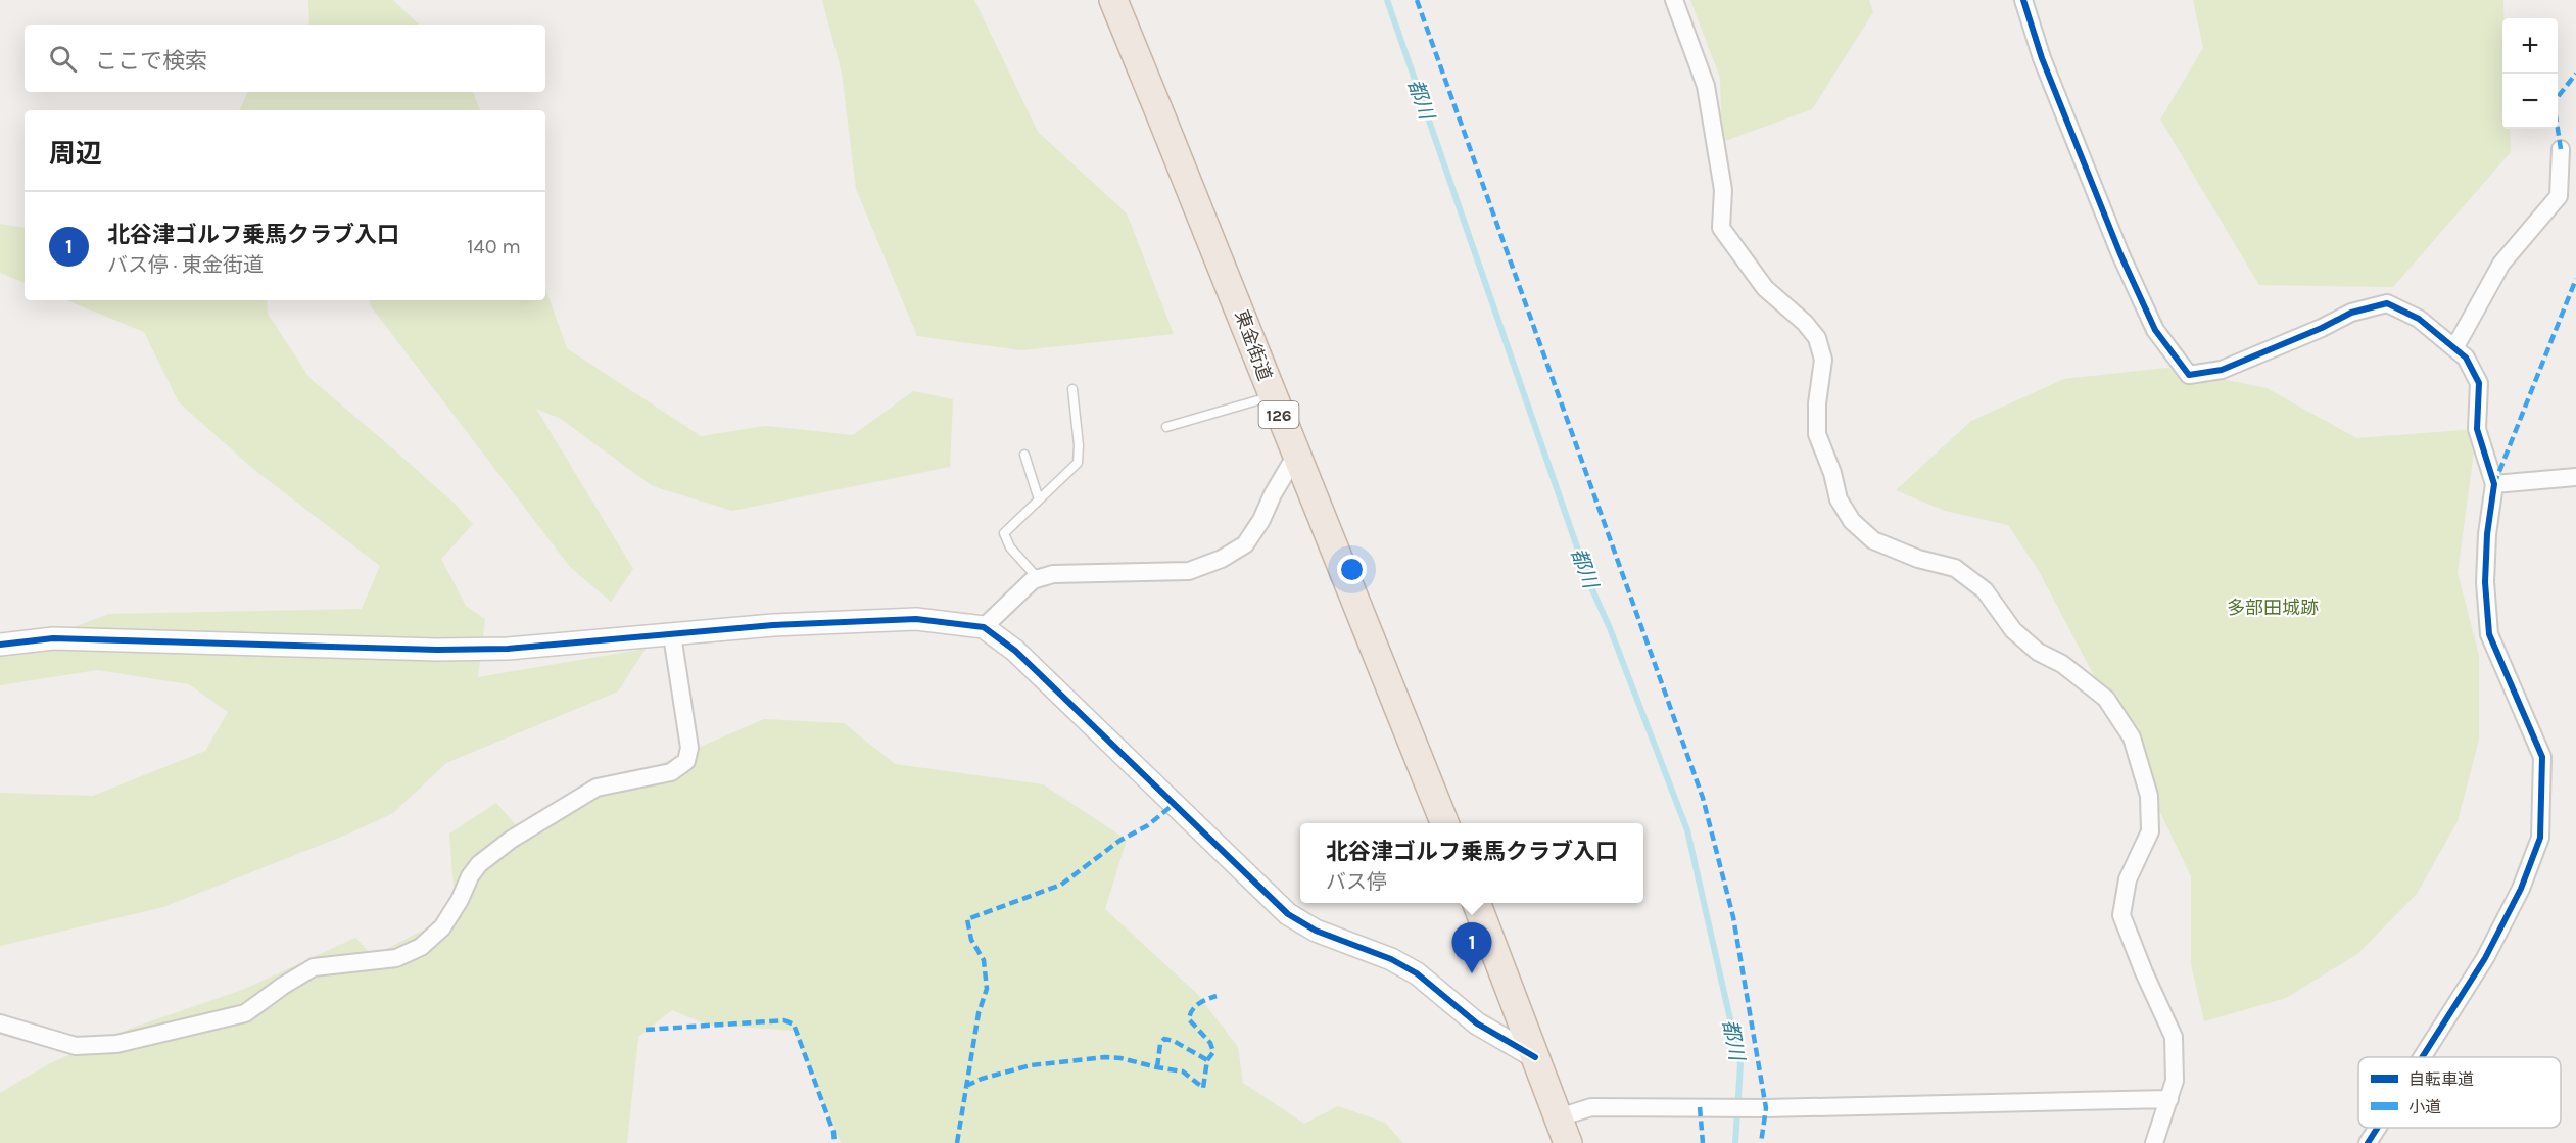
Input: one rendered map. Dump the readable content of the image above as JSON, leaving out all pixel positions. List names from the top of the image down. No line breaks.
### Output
{"streets":{"highway":["東金街道","126"]},"water":["都川"],"parks":["多部田城跡"],"legend":["自転車道","小道"],"page":{"map_buttons":["+","−"],"search":"ここで検索","heading":"周辺","list":[{"mark":"1","name":"北谷津ゴルフ乗馬クラブ入口","note":"バス停 · 東金街道","value":"140 m"}],"popup":["北谷津ゴルフ乗馬クラブ入口","バス停"],"pins":"1"}}
